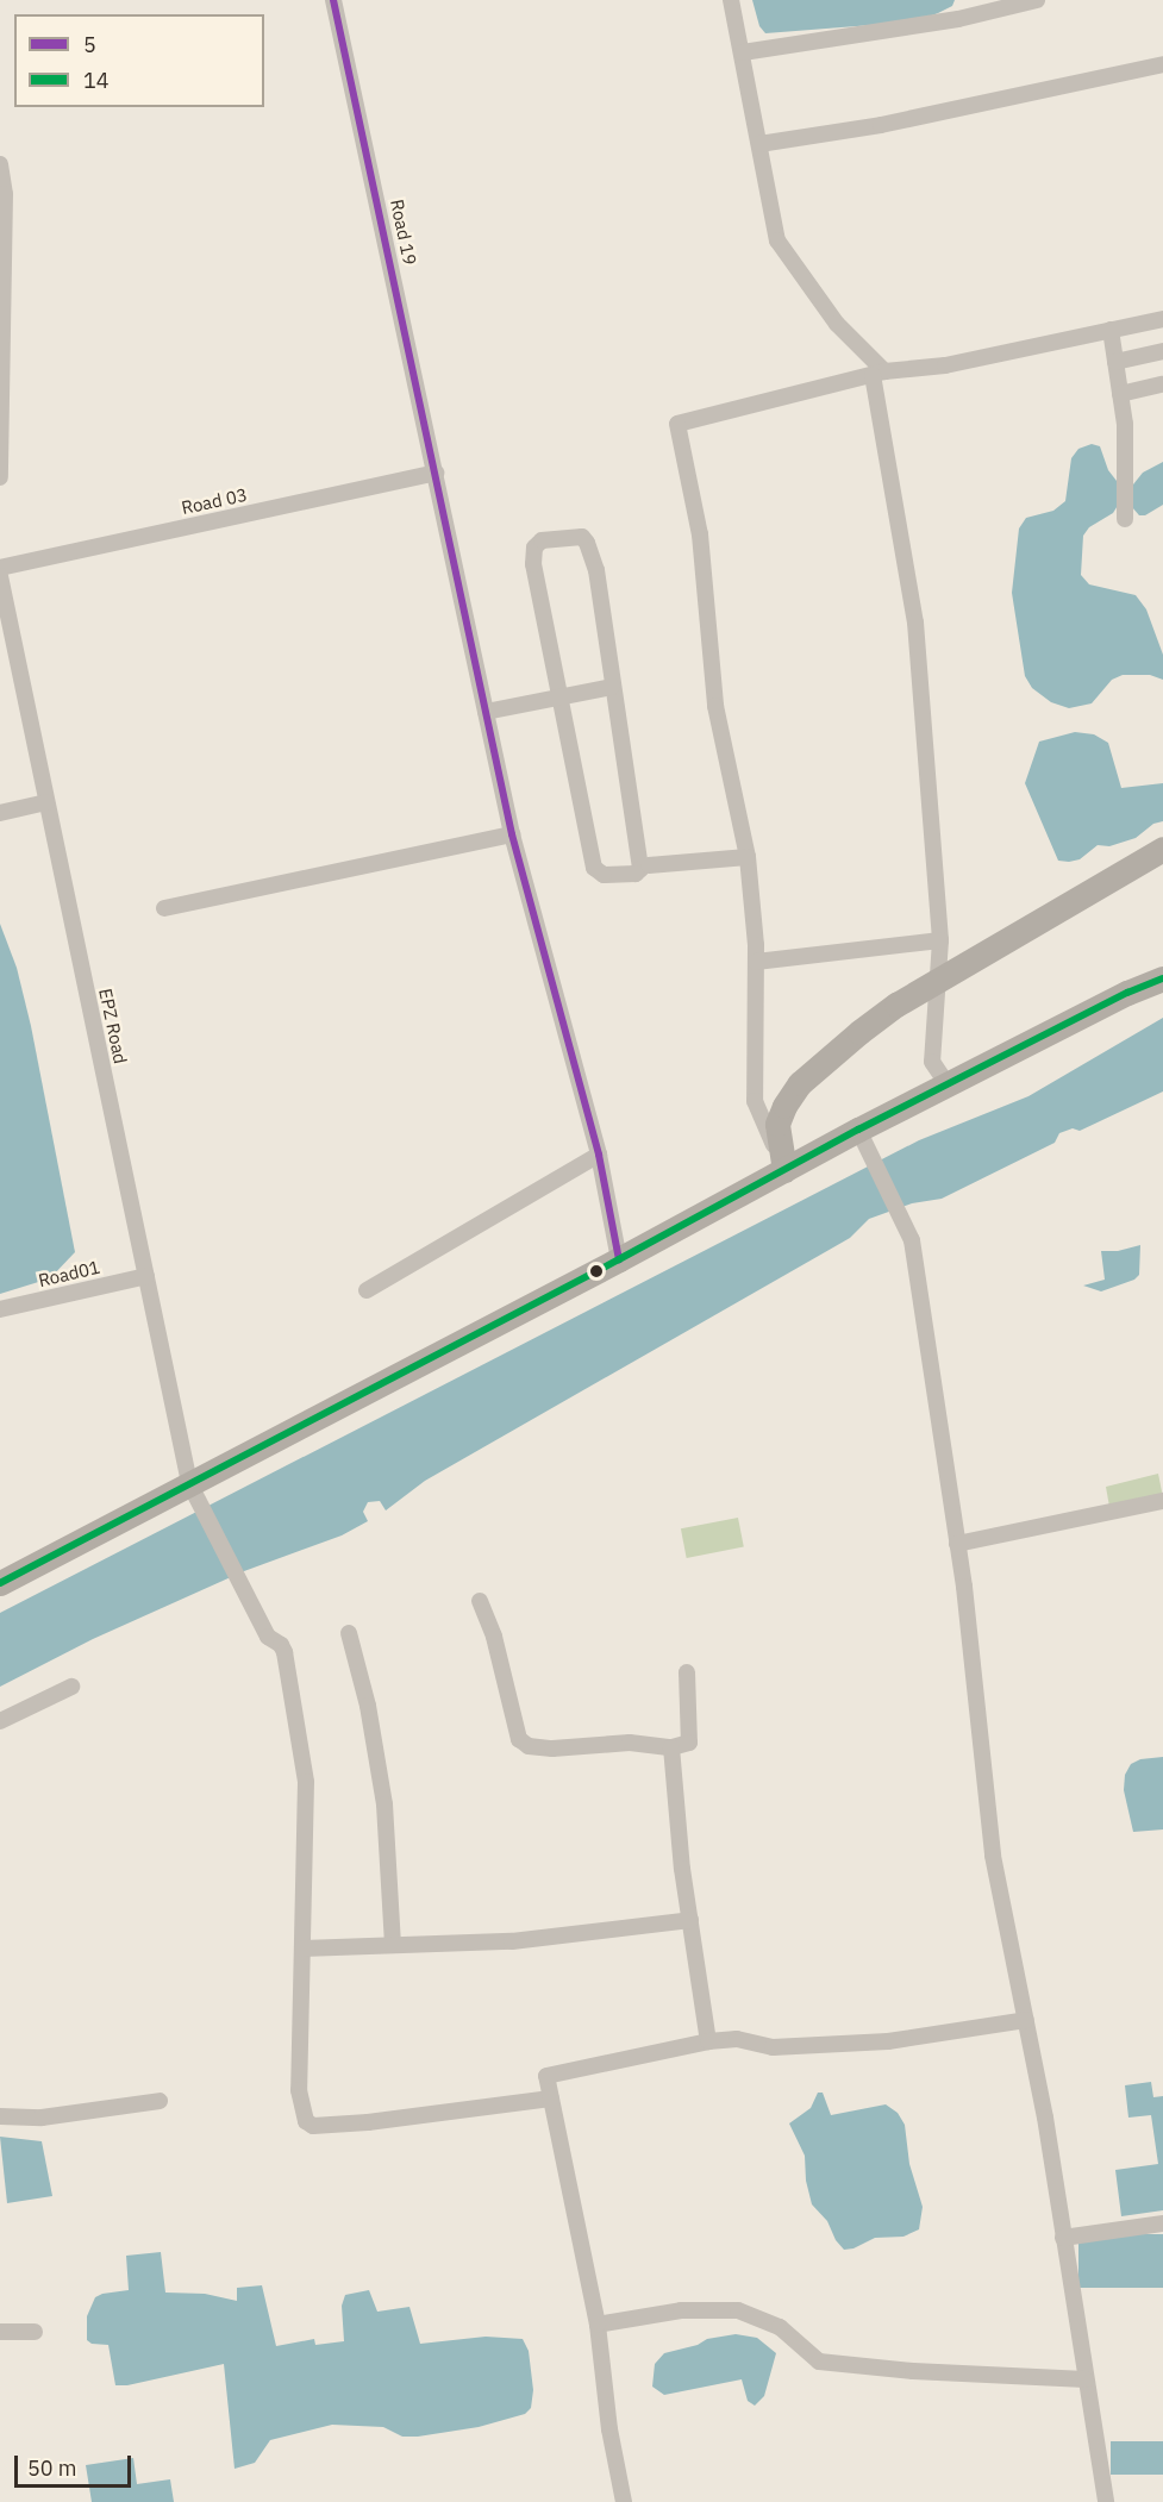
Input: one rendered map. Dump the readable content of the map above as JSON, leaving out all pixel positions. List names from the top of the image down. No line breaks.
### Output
{"streets":{"street":["Road 19","Road 03","EPZ Road","Road01"]},"crossings":[["Road 19","Road 03"],["EPZ Road","Road01"]],"lines":["transit line 5","transit line 14"],"legend":["5","14"],"scale_bar":"50 m"}
